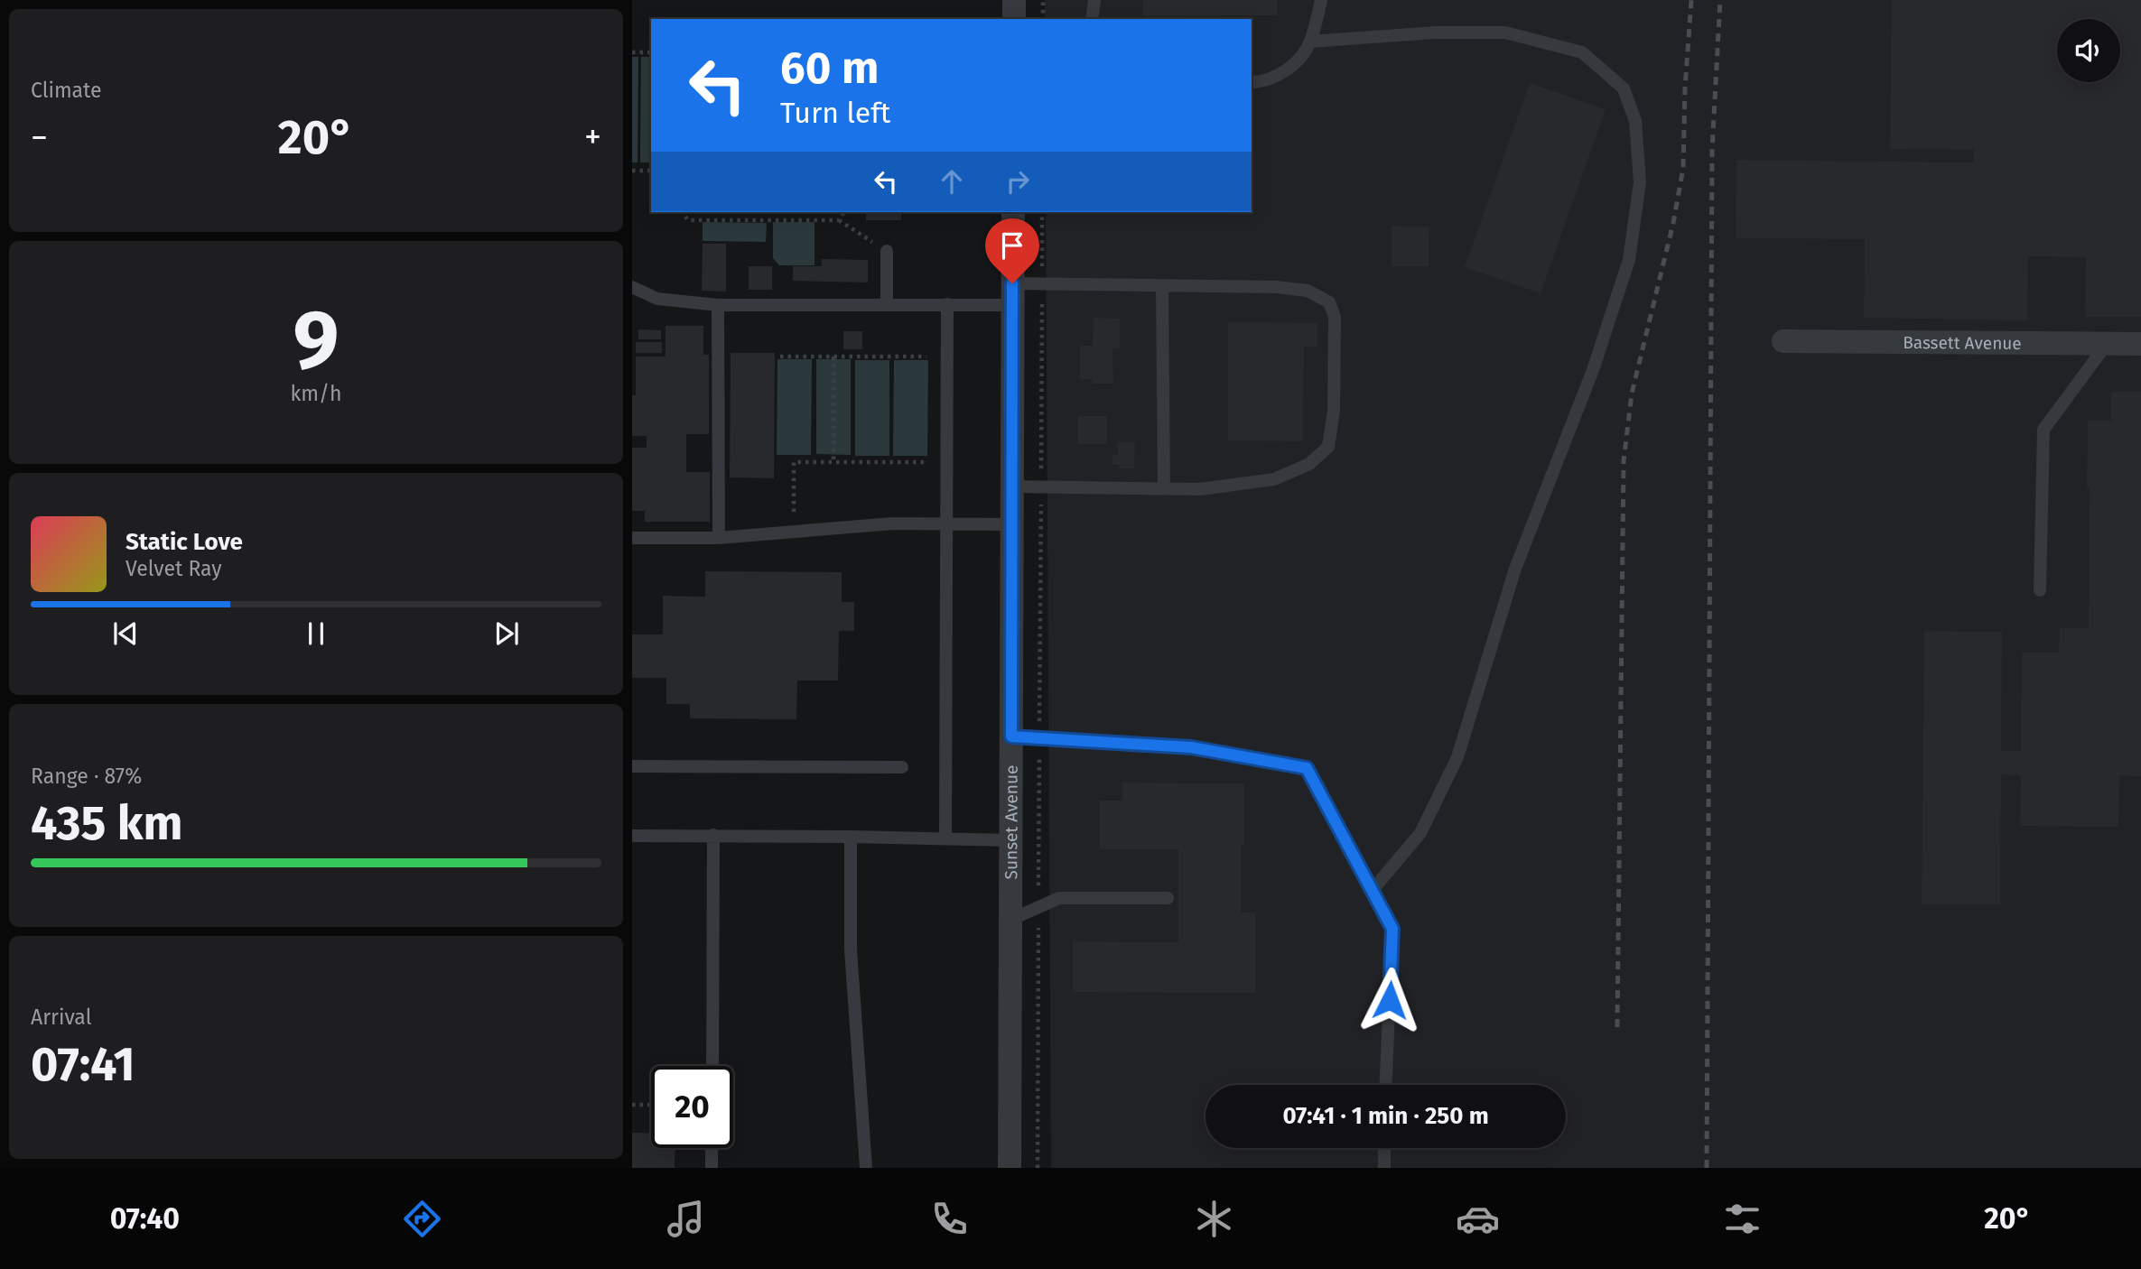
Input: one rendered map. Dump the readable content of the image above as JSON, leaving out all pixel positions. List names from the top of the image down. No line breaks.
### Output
{"streets":{"street":["Bassett Avenue","Sunset Avenue"]},"page":{"tile":["Climate",["9","km/h"],["Range · 87%","435 km"],["Arrival","07:41"]],"turn":["60 m","Turn left"],"heat":["−","20°","+"],"song":["Static Love","Velvet Ray"],"limit":"20","trip":"07:41 · 1 min · 250 m","tabs":["07:40","20°"]}}
